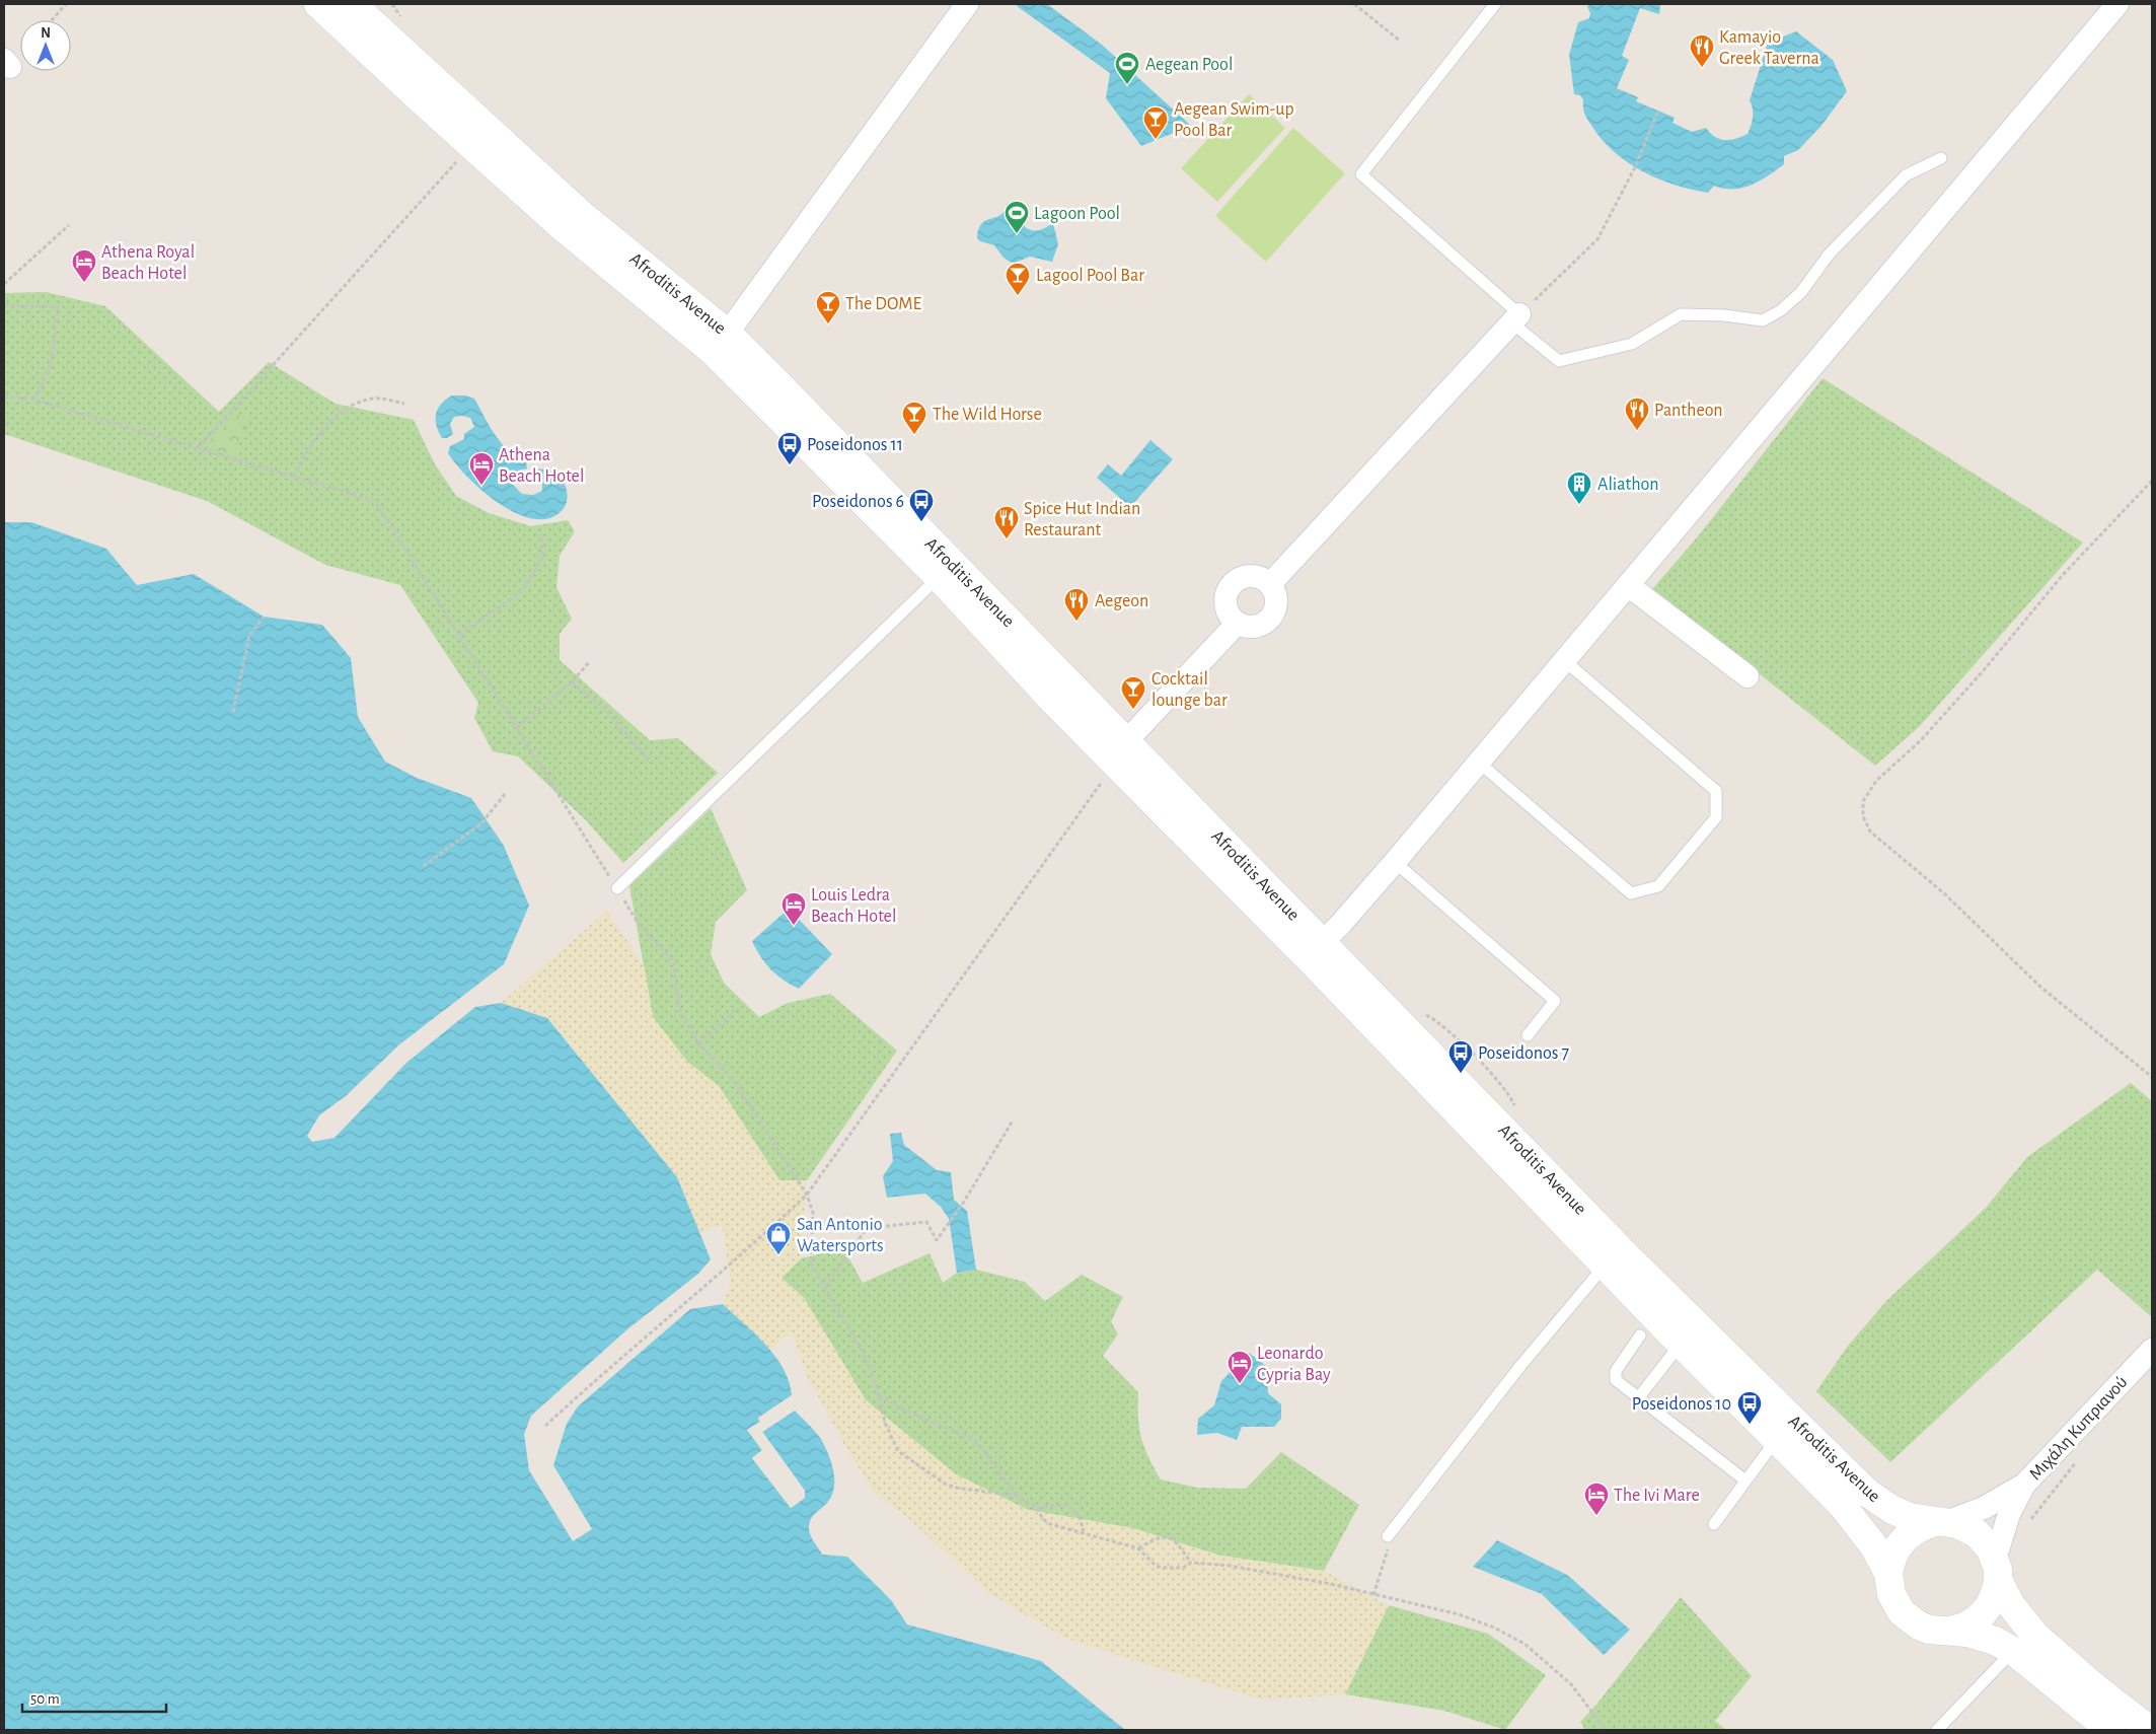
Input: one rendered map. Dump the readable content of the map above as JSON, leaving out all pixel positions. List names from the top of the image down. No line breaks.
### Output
{"streets":{"main road":["Afroditis Avenue"],"street":["Μιχάλη Κυπριανού"]},"crossings":[["Afroditis Avenue","Μιχάλη Κυπριανού"]],"places":{"restaurant":["Kamayio Greek Taverna","Pantheon","Spice Hut Indian Restaurant","Aegeon"],"sports":["Aegean Pool","Lagoon Pool"],"bar":["Aegean Swim-up Pool Bar","Lagool Pool Bar","The DOME","The Wild Horse","Cocktail lounge bar"],"hotel":["Athena Royal Beach Hotel","Athena Beach Hotel","Louis Ledra Beach Hotel","Leonardo Cypria Bay","The Ivi Mare"],"bus stop":["Poseidonos 11","Poseidonos 6","Poseidonos 7","Poseidonos 10"],"building":["Aliathon"],"shop":["San Antonio Watersports"]},"scale_bar":"50 m","north":"top"}
